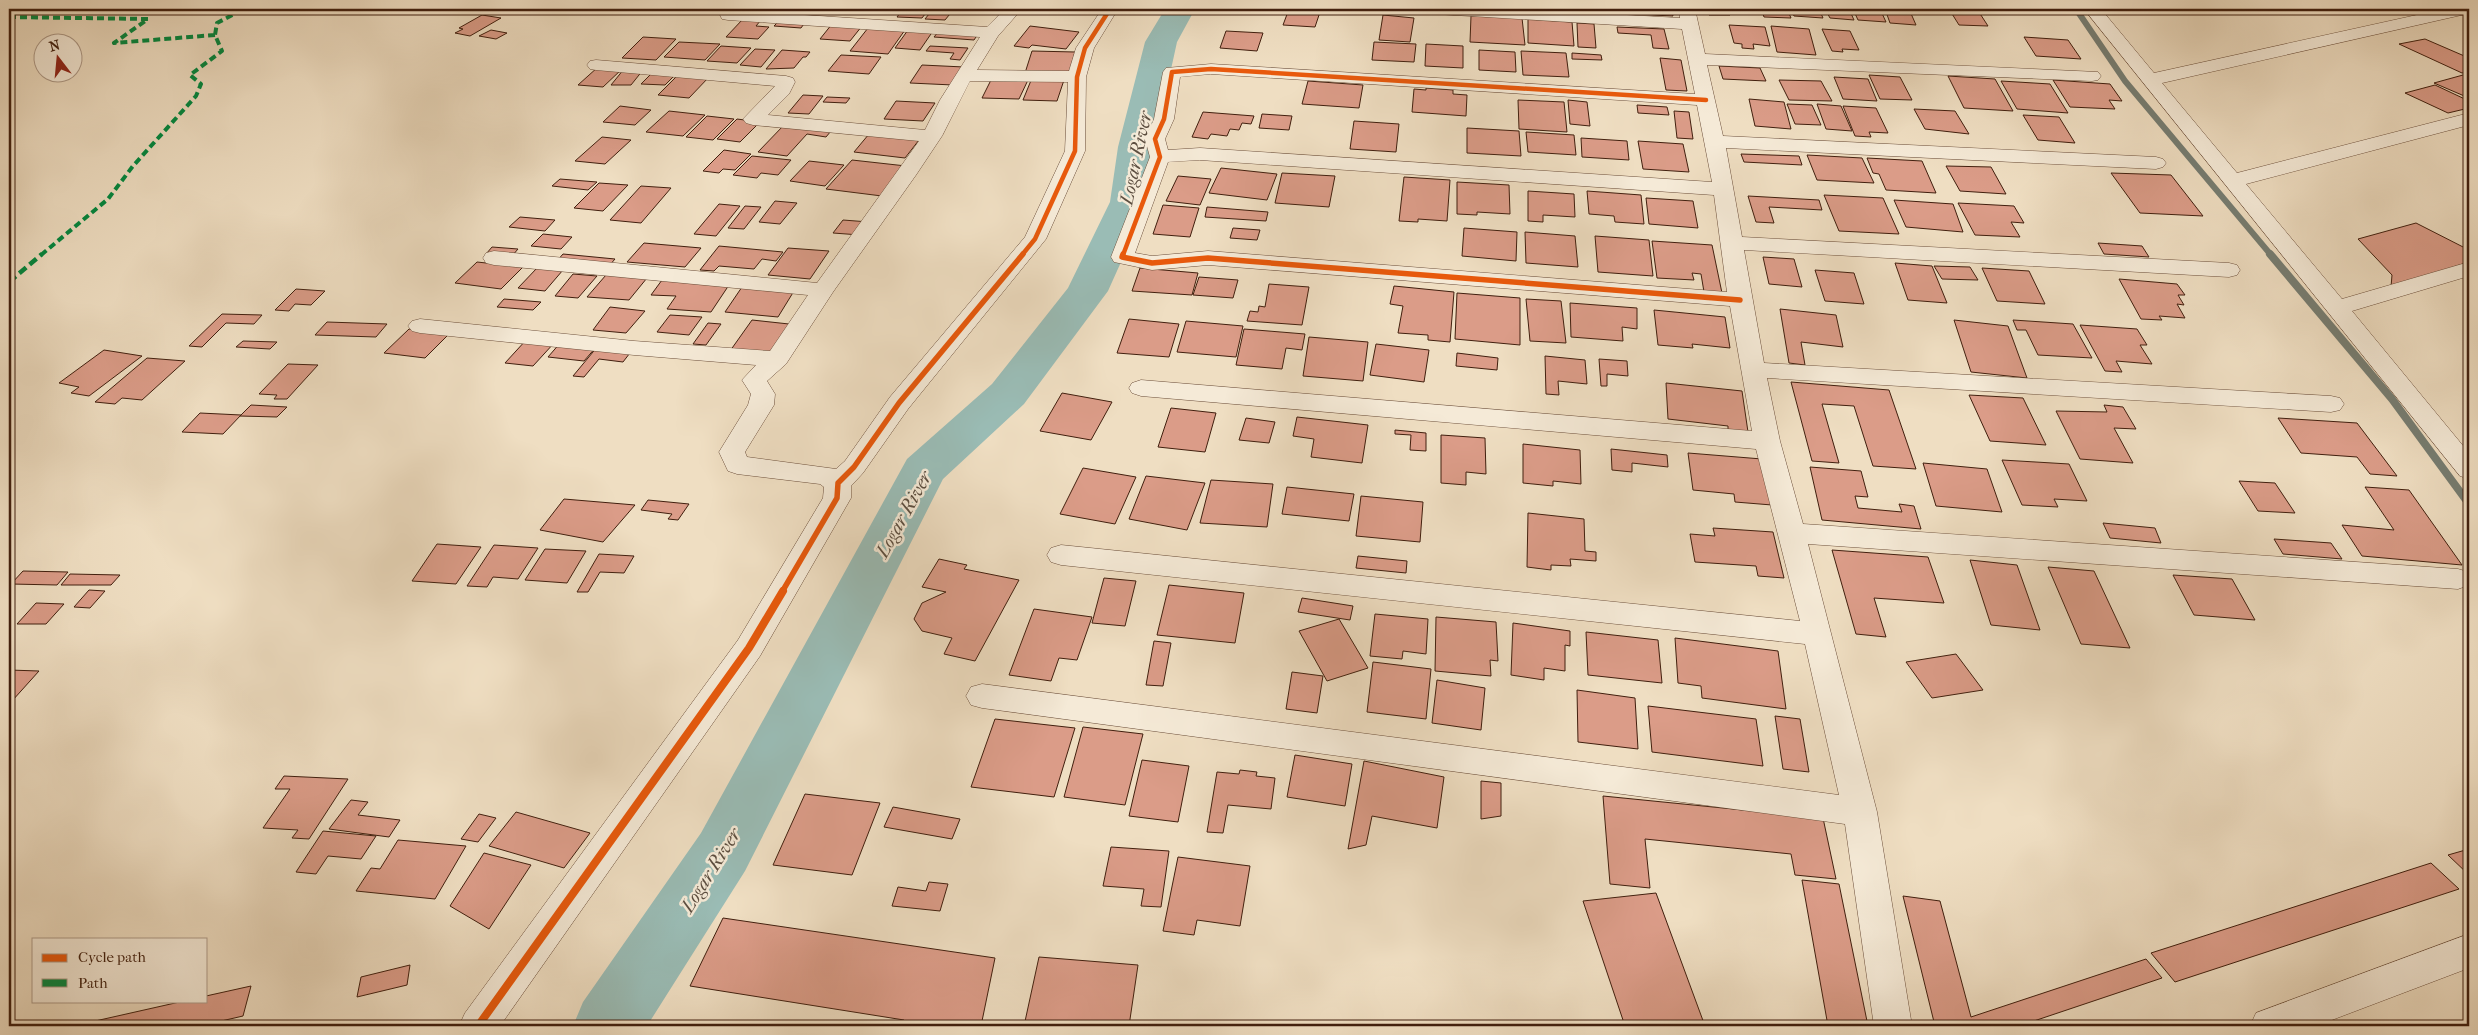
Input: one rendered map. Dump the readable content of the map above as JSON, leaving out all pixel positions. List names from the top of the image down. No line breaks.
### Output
{"water":["Logar River"],"legend":["Cycle path","Path"],"north":"top"}
